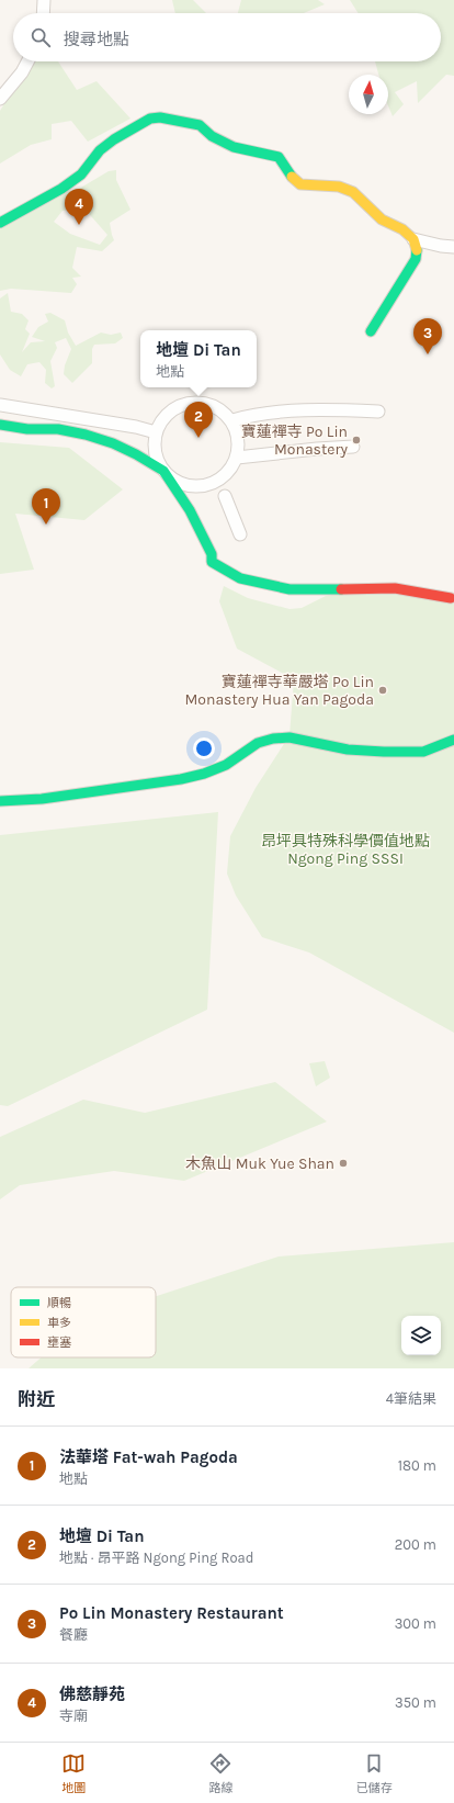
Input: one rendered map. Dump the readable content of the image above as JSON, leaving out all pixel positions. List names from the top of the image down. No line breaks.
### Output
{"parks":["昂坪具特殊科學價值地點 Ngong Ping SSSI"],"places":["寶蓮禪寺 Po Lin Monastery","寶蓮禪寺華嚴塔 Po Lin Monastery Hua Yan Pagoda","木魚山 Muk Yue Shan"],"legend":["順暢","車多","壅塞"],"north":"top","page":{"search":"搜尋地點","pins":["4","3","2","1"],"popup":["地壇 Di Tan","地點"],"heading":["附近","4筆結果"],"list":[{"mark":"1","name":"法華塔 Fat-wah Pagoda","note":"地點","value":"180 m"},{"mark":"2","name":"地壇 Di Tan","note":"地點 · 昂平路 Ngong Ping Road","value":"200 m"},{"mark":"3","name":"Po Lin Monastery Restaurant","note":"餐廳","value":"300 m"},{"mark":"4","name":"佛慈靜苑","note":"寺廟","value":"350 m"}],"nav":["地圖","路線","已儲存"]}}
